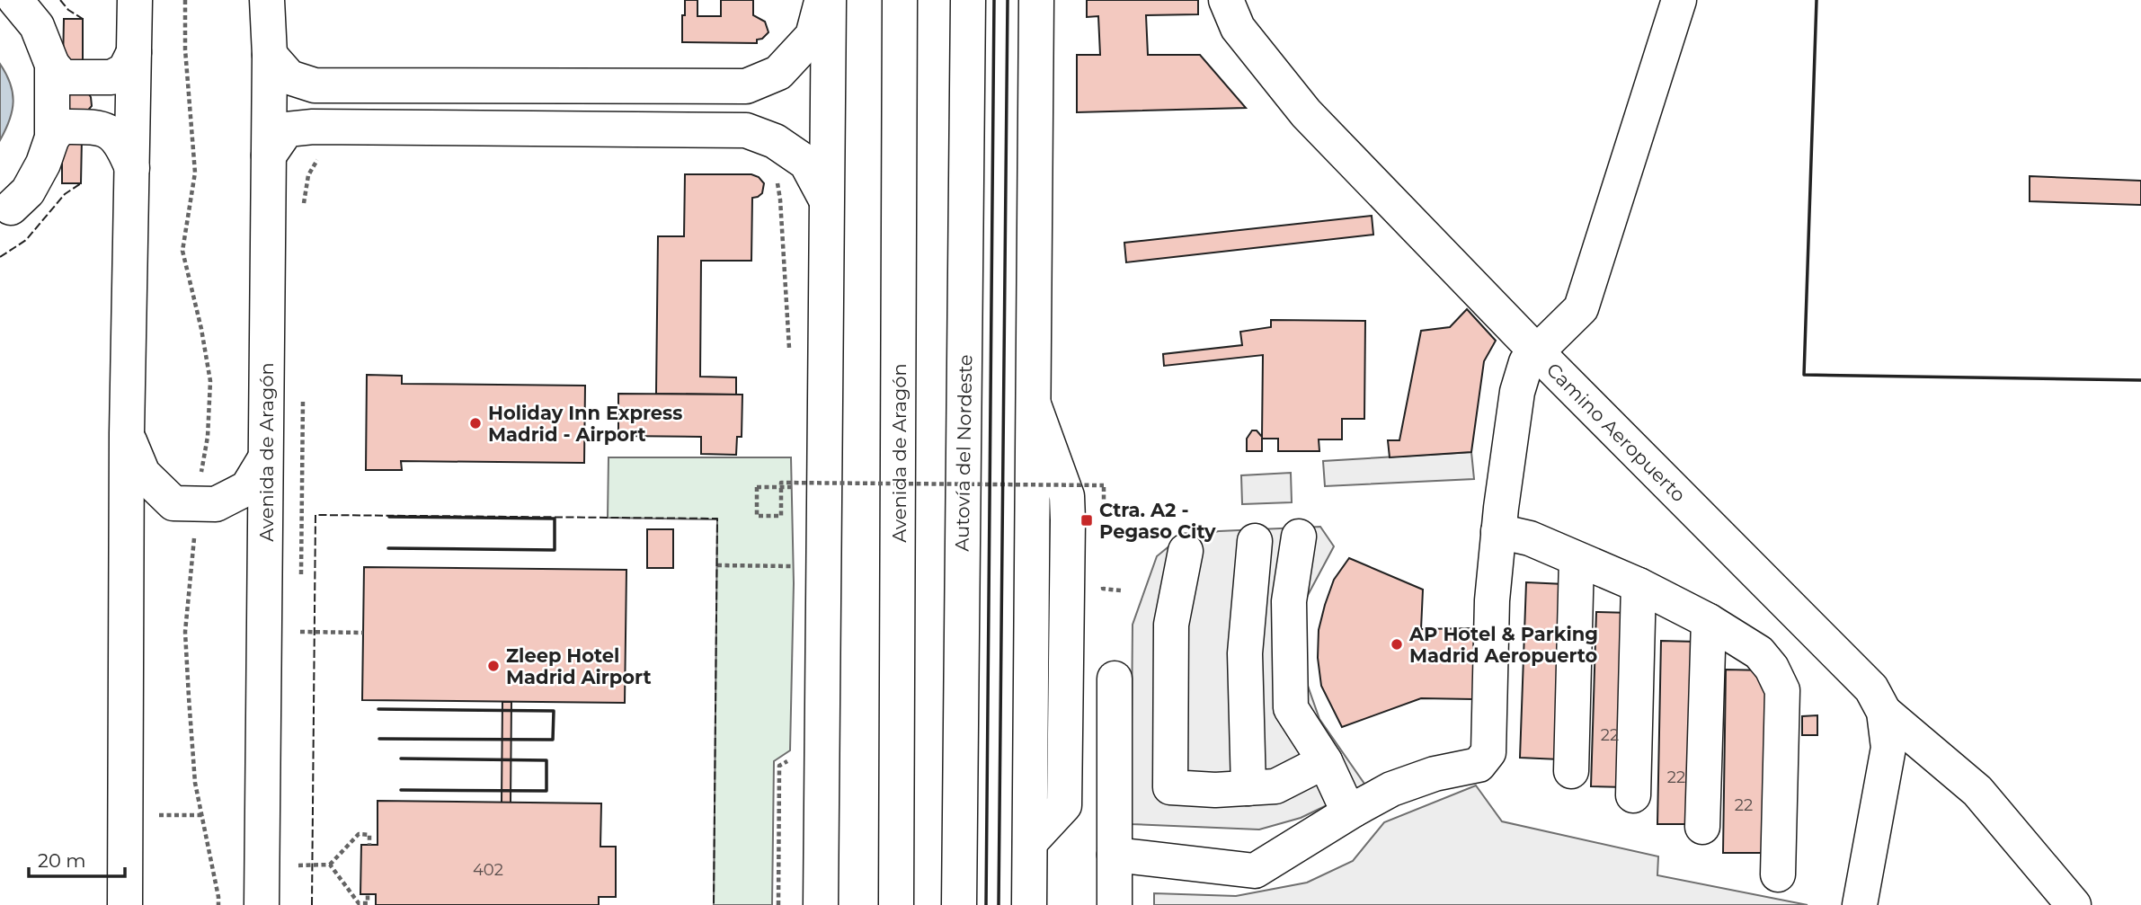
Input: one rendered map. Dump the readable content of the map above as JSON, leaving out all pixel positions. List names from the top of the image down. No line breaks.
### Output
{"streets":{"main road":["Camino Aeropuerto","Avenida de Aragón","Autovía del Nordeste"]},"places":{"other":["Holiday Inn Express Madrid - Airport","AP Hotel & Parking Madrid Aeropuerto","Zleep Hotel Madrid Airport"],"transit":["Ctra. A2 - Pegaso City"]},"house_numbers":["22","22","22","402"],"scale_bar":"20 m"}
